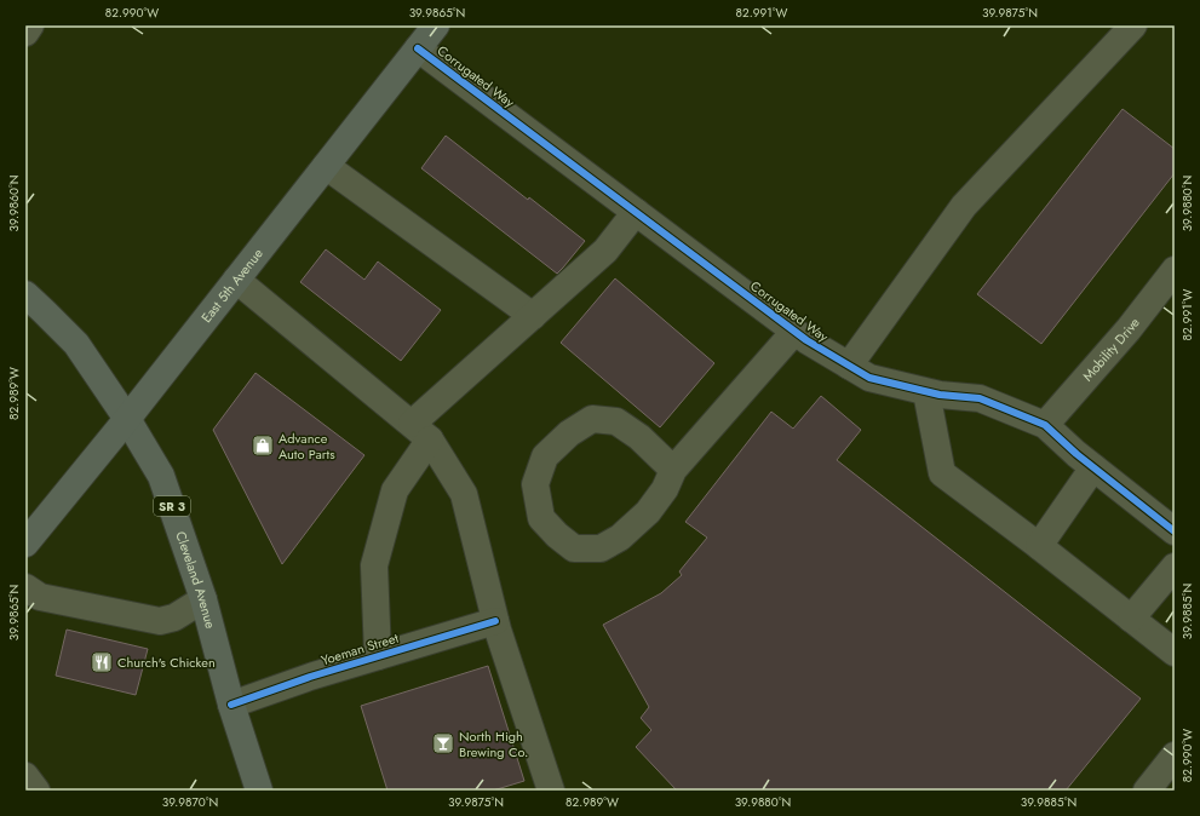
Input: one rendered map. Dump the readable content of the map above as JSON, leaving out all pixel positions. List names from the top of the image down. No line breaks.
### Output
{"streets":{"main road":["East 5th Avenue","SR 3","Cleveland Avenue"],"street":["Corrugated Way","Mobility Drive","Yoeman Street"]},"crossings":[["Corrugated Way","East 5th Avenue"],["Corrugated Way","Mobility Drive"],["East 5th Avenue","Cleveland Avenue"],["Cleveland Avenue","Yoeman Street"]],"places":{"shop":["Advance Auto Parts"],"restaurant":["Church's Chicken"],"bar":["North High Brewing Co."]},"coordinates":["82.990°W","39.9865°N","82.991°W","39.9875°N","39.9880°N","39.9860°N","82.989°W","39.9885°N","39.9870°N"]}
